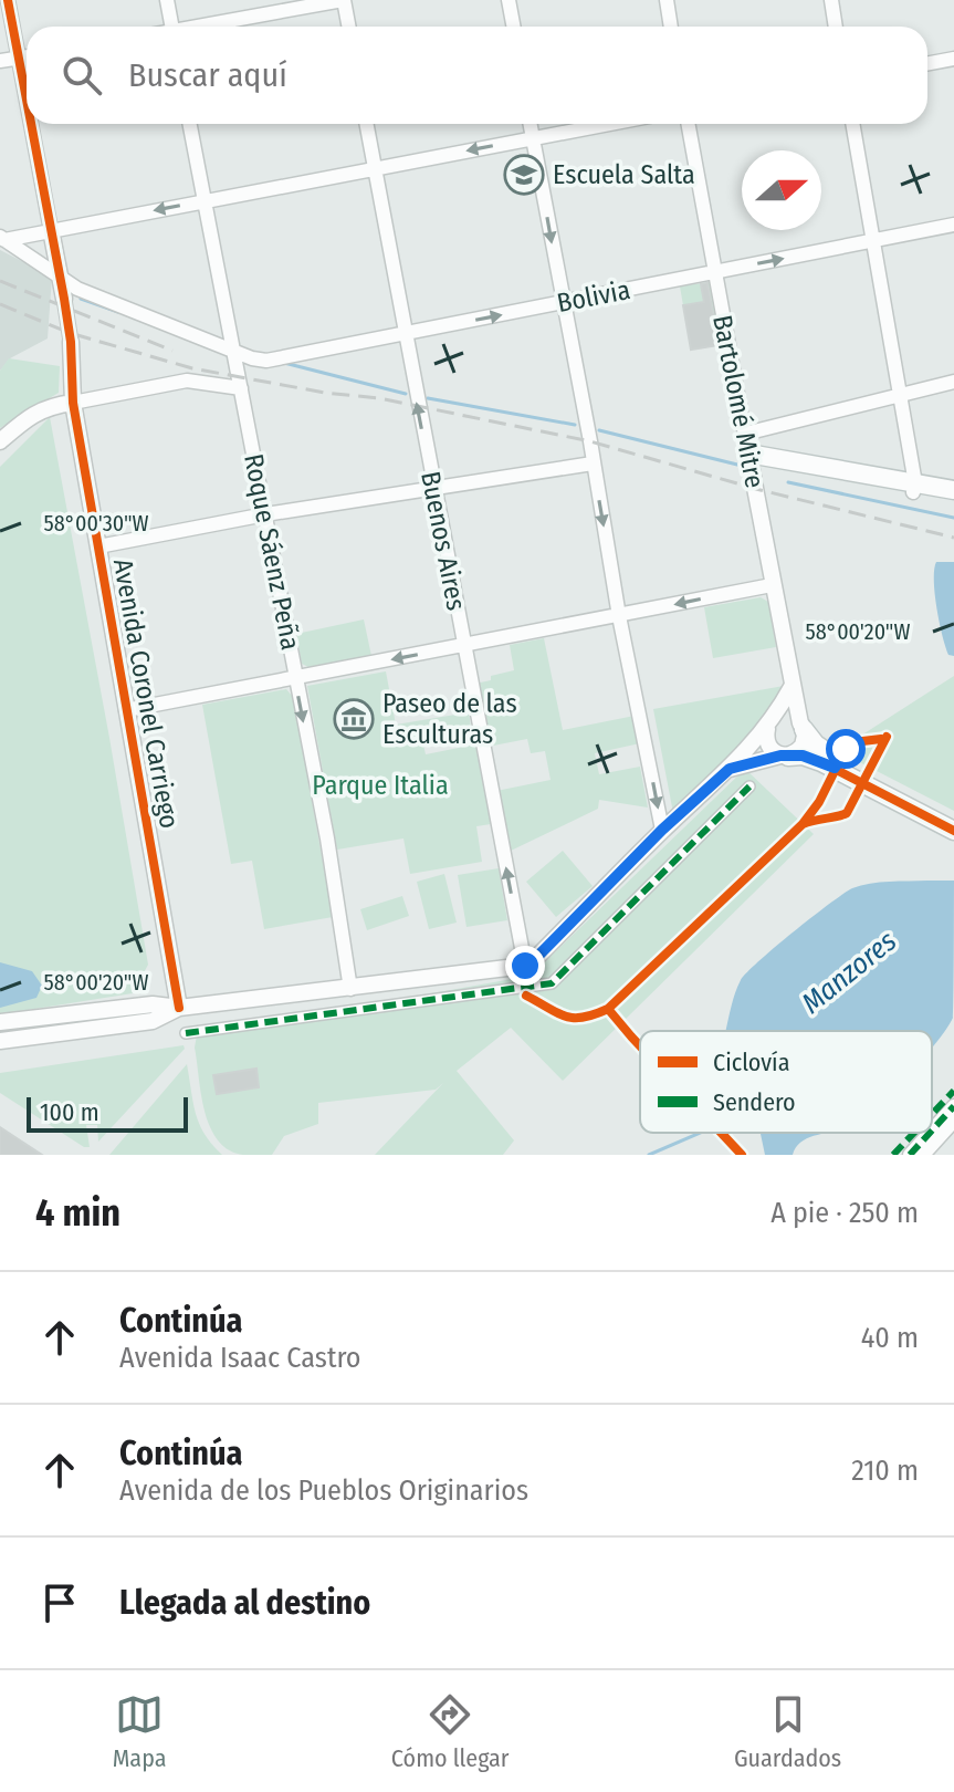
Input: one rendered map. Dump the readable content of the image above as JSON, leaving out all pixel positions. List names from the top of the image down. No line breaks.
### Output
{"streets":{"street":["Bolivia","Bartolomé Mitre","Buenos Aires","Roque Sáenz Peña","Avenida Coronel Carriego"]},"crossings":[["Bolivia","Bartolomé Mitre"],["Bolivia","Buenos Aires"],["Bolivia","Roque Sáenz Peña"],["Bolivia","Avenida Coronel Carriego"]],"one_way":["Buenos Aires","Roque Sáenz Peña"],"water":["Manzores"],"parks":["Parque Italia"],"places":{"school or university":["Escuela Salta"],"museum":["Paseo de las Esculturas"]},"legend":["Ciclovía","Sendero"],"scale_bar":"100 m","north":"right","page":{"search":"Buscar aquí","scale":"100 m","heading":["4 min","A pie · 250 m"],"list":[["Continúa","Avenida Isaac Castro","40 m"],["Continúa","Avenida de los Pueblos Originarios","210 m"],"Llegada al destino"],"nav":["Mapa","Cómo llegar","Guardados"]},"coordinates":["58°00'30\"W","58°00'20\"W"]}
